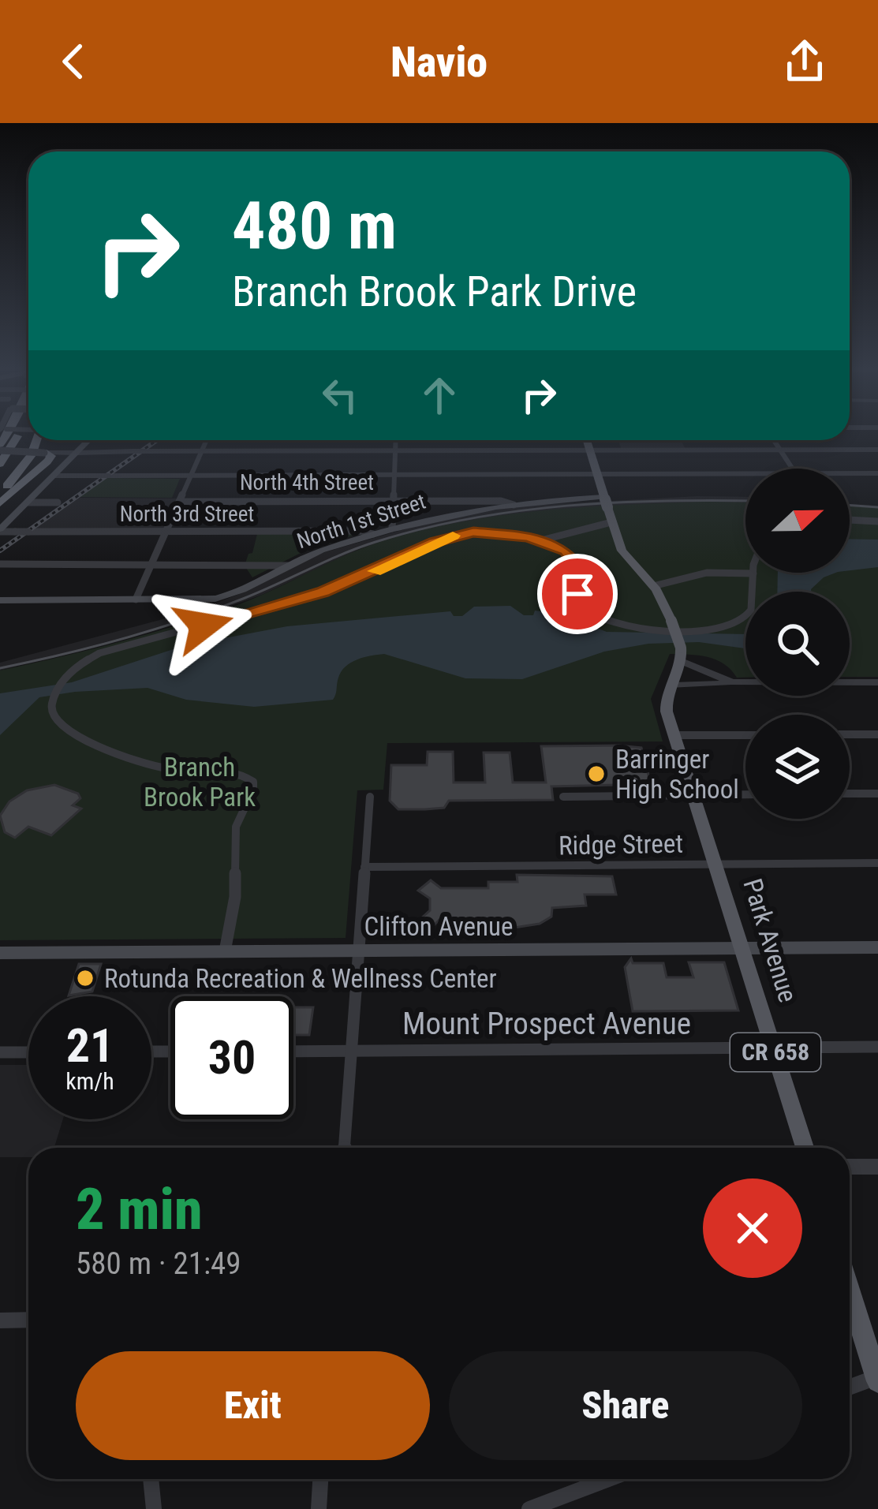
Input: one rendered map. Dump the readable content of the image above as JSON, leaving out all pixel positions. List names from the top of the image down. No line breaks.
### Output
{"streets":{"main road":["North 4th Street","North 1st Street","Clifton Avenue","Park Avenue","CR 658"],"street":["North 3rd Street","Ridge Street","Mount Prospect Avenue"]},"crossings":[["North 4th Street","North 1st Street"],["North 3rd Street","North 1st Street"],["Ridge Street","Park Avenue"],["Clifton Avenue","Park Avenue"],["Park Avenue","Mount Prospect Avenue"]],"parks":["Branch Brook Park"],"places":["Barringer High School","Rotunda Recreation & Wellness Center"],"north":"right","page":{"header":"Navio","turn":["480 m","Branch Brook Park Drive"],"speed":"21 km/h","limit":"30","heading":["2 min","580 m · 21:49"],"buttons":["Exit","Share"]}}
